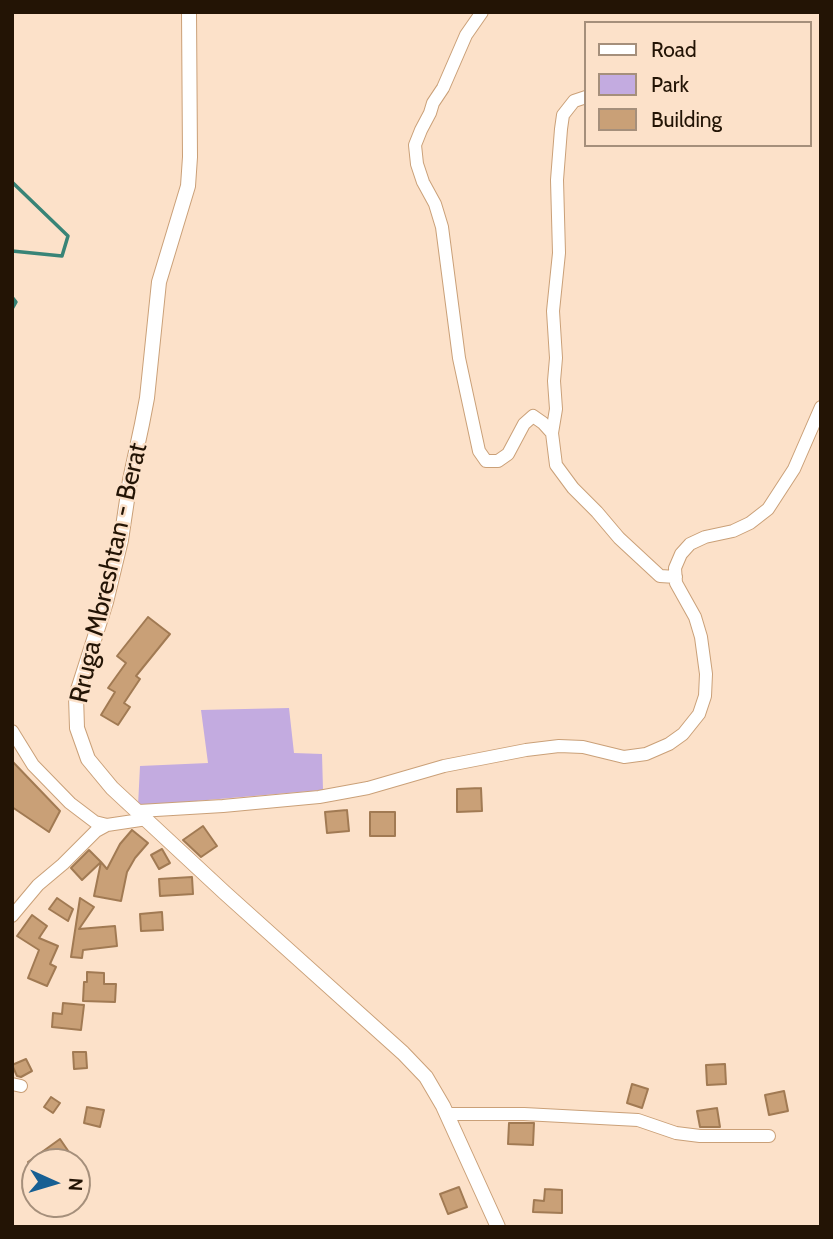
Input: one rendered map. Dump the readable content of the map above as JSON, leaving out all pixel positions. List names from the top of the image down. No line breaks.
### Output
{"streets":{"street":["Rruga Mbreshtan - Berat"]},"legend":["Road","Park","Building"],"north":"right"}
